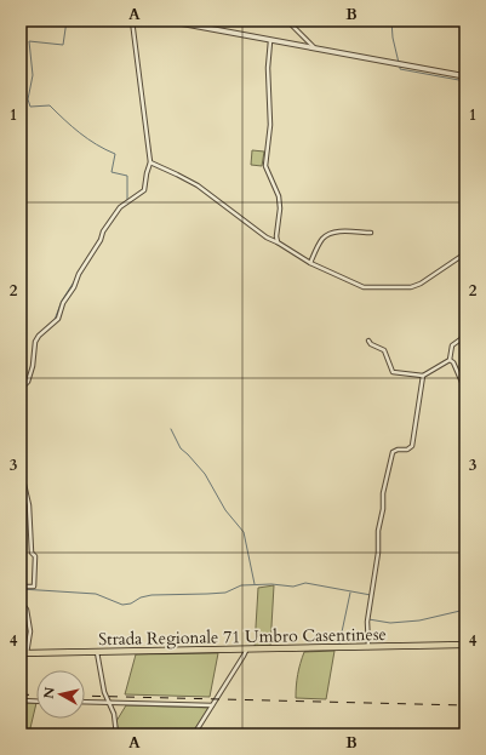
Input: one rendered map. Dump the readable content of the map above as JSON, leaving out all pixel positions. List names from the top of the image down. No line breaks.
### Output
{"streets":{"main road":["Strada Regionale 71 Umbro Casentinese"]},"north":"left","grid":{"columns":["A","B"],"rows":["1","2","3","4"]}}
